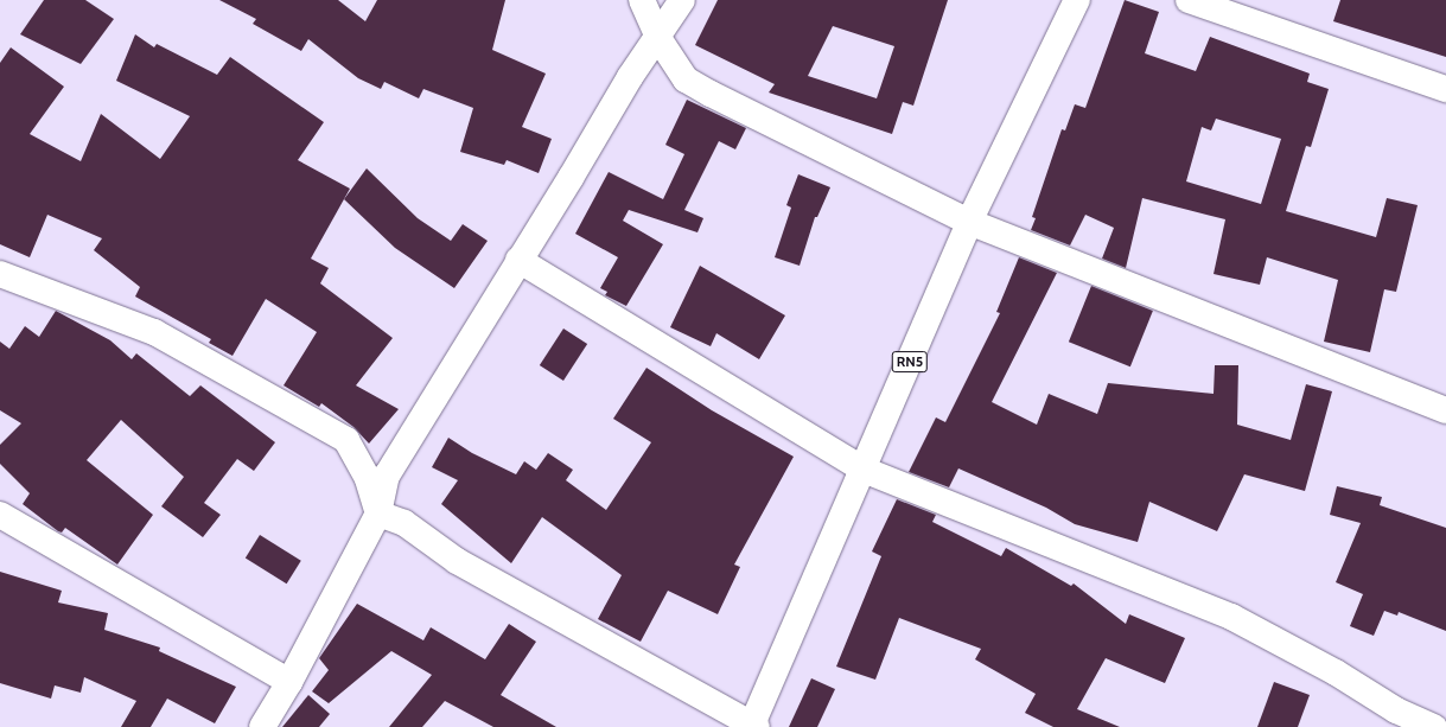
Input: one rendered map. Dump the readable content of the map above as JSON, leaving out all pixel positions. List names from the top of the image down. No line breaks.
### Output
{"streets":{"main road":["RN5"]}}
